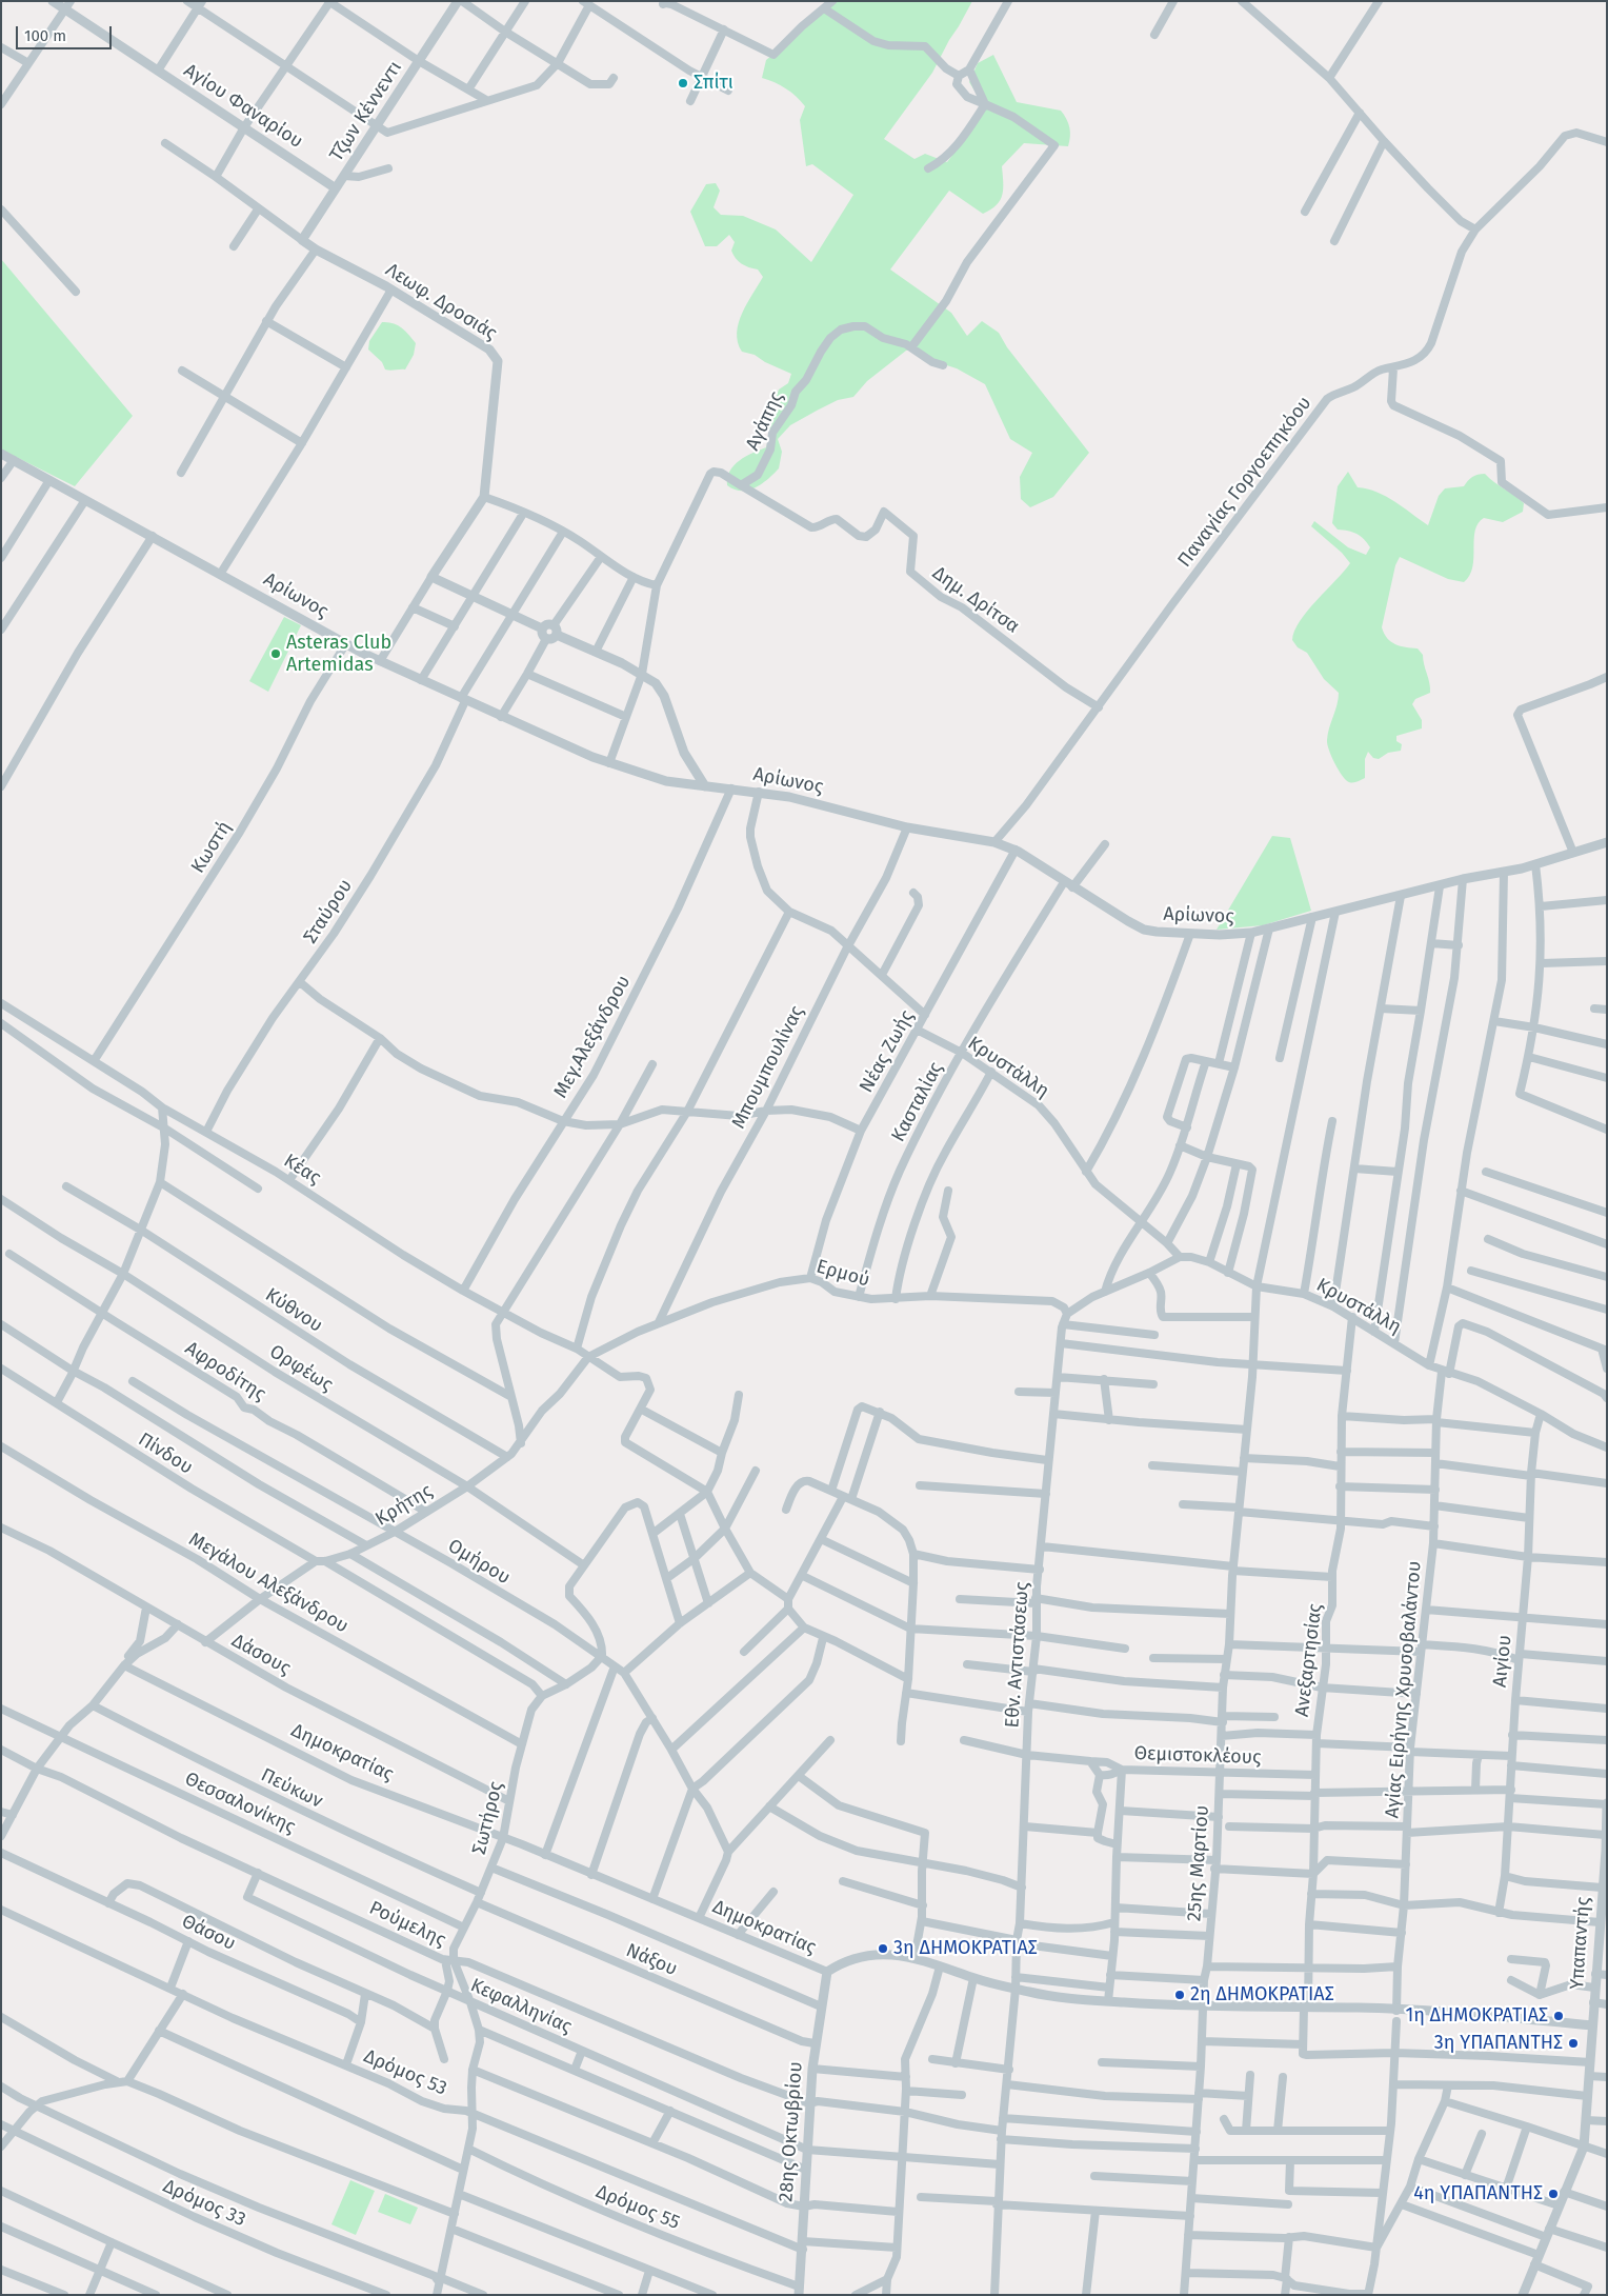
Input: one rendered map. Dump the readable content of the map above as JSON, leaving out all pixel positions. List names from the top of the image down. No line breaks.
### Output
{"streets":{"street":["Αγίου Φαναρίου","Τζων Κέννεντι","Λεωφ. Δροσιάς","Αγάπης","Παναγίας Γοργοεπηκόου","Αρίωνος","Δημ. Δρίτσα","Κωστή","Σταύρου","Μεγ.Αλεξάνδρου","Νέας Ζωής","Μπουμπουλίνας","Κρυστάλλη","Κασταλίας","Κέας","Ερμού","Κύθνου","Ορφέως","Αφροδίτης","Πίνδου","Κρήτης","Ομήρου","Μεγάλου Αλεξάνδρου","Δάσους","Εθν. Αντιστάσεως","Ανεξαρτησίας","Αιγίου","Αγίας Ειρήνης Χρυσοβαλάντου","Δημοκρατίας","Θεμιστοκλέους","Πεύκων","Θεσσαλονίκης","Σωτήρος","25ης Μαρτίου","Ρούμελης","Θάσου","Υπαπαντής","Νάξου","Κεφαλληνίας","Δρόμος 53","28ης Οκτωβρίου","Δρόμος 33","Δρόμος 55"]},"crossings":[["Αγίου Φαναρίου","Τζων Κέννεντι"],["Τζων Κέννεντι","Λεωφ. Δροσιάς"],["Αγάπης","Δημ. Δρίτσα"],["Παναγίας Γοργοεπηκόου","Αρίωνος"],["Παναγίας Γοργοεπηκόου","Δημ. Δρίτσα"],["Αρίωνος","Κωστή"],["Αρίωνος","Σταύρου"],["Αρίωνος","Μεγ.Αλεξάνδρου"],["Αρίωνος","Νέας Ζωής"],["Αρίωνος","Μπουμπουλίνας"],["Αρίωνος","Κασταλίας"],["Αρίωνος","25ης Μαρτίου"],["Κωστή","Κέας"],["Σταύρου","Κέας"],["Μεγ.Αλεξάνδρου","Κέας"],["Νέας Ζωής","Κρυστάλλη"],["Νέας Ζωής","Ερμού"],["Μπουμπουλίνας","Ερμού"],["Κρυστάλλη","Κασταλίας"],["Κρυστάλλη","Ανεξαρτησίας"],["Κρυστάλλη","Αιγίου"],["Κρυστάλλη","Αγίας Ειρήνης Χρυσοβαλάντου"],["Κρυστάλλη","25ης Μαρτίου"],["Κασταλίας","Ερμού"],["Κέας","Ερμού"],["Κέας","Κρήτης"],["Ερμού","Κρήτης"],["Κύθνου","Κρήτης"],["Ορφέως","Κρήτης"],["Αφροδίτης","Κρήτης"],["Πίνδου","Κρήτης"],["Πίνδου","Σωτήρος"],["Κρήτης","Ομήρου"],["Κρήτης","Μεγάλου Αλεξάνδρου"],["Κρήτης","Δάσους"],["Μεγάλου Αλεξάνδρου","Σωτήρος"],["Δάσους","Σωτήρος"],["Εθν. Αντιστάσεως","Δημοκρατίας"],["Εθν. Αντιστάσεως","Κεφαλληνίας"],["Ανεξαρτησίας","Αγίας Ειρήνης Χρυσοβαλάντου"],["Ανεξαρτησίας","Δημοκρατίας"],["Ανεξαρτησίας","Θεμιστοκλέους"],["Αγίας Ειρήνης Χρυσοβαλάντου","Δημοκρατίας"],["Δημοκρατίας","Σωτήρος"],["Δημοκρατίας","25ης Μαρτίου"],["Δημοκρατίας","Υπαπαντής"],["Δημοκρατίας","28ης Οκτωβρίου"],["Θεμιστοκλέους","25ης Μαρτίου"],["Πεύκων","Σωτήρος"],["Θεσσαλονίκης","Σωτήρος"],["Σωτήρος","Ρούμελης"],["Σωτήρος","Νάξου"],["Ρούμελης","Κεφαλληνίας"],["Ρούμελης","28ης Οκτωβρίου"],["Νάξου","28ης Οκτωβρίου"],["Κεφαλληνίας","28ης Οκτωβρίου"],["Δρόμος 53","28ης Οκτωβρίου"],["28ης Οκτωβρίου","Δρόμος 55"]],"places":["Σπίτι","Asteras Club Artemidas","3η ΔΗΜΟΚΡΑΤΙΑΣ","2η ΔΗΜΟΚΡΑΤΙΑΣ","1η ΔΗΜΟΚΡΑΤΙΑΣ","3η ΥΠΑΠΑΝΤΗΣ","4η ΥΠΑΠΑΝΤΗΣ"],"scale_bar":"100 m"}
